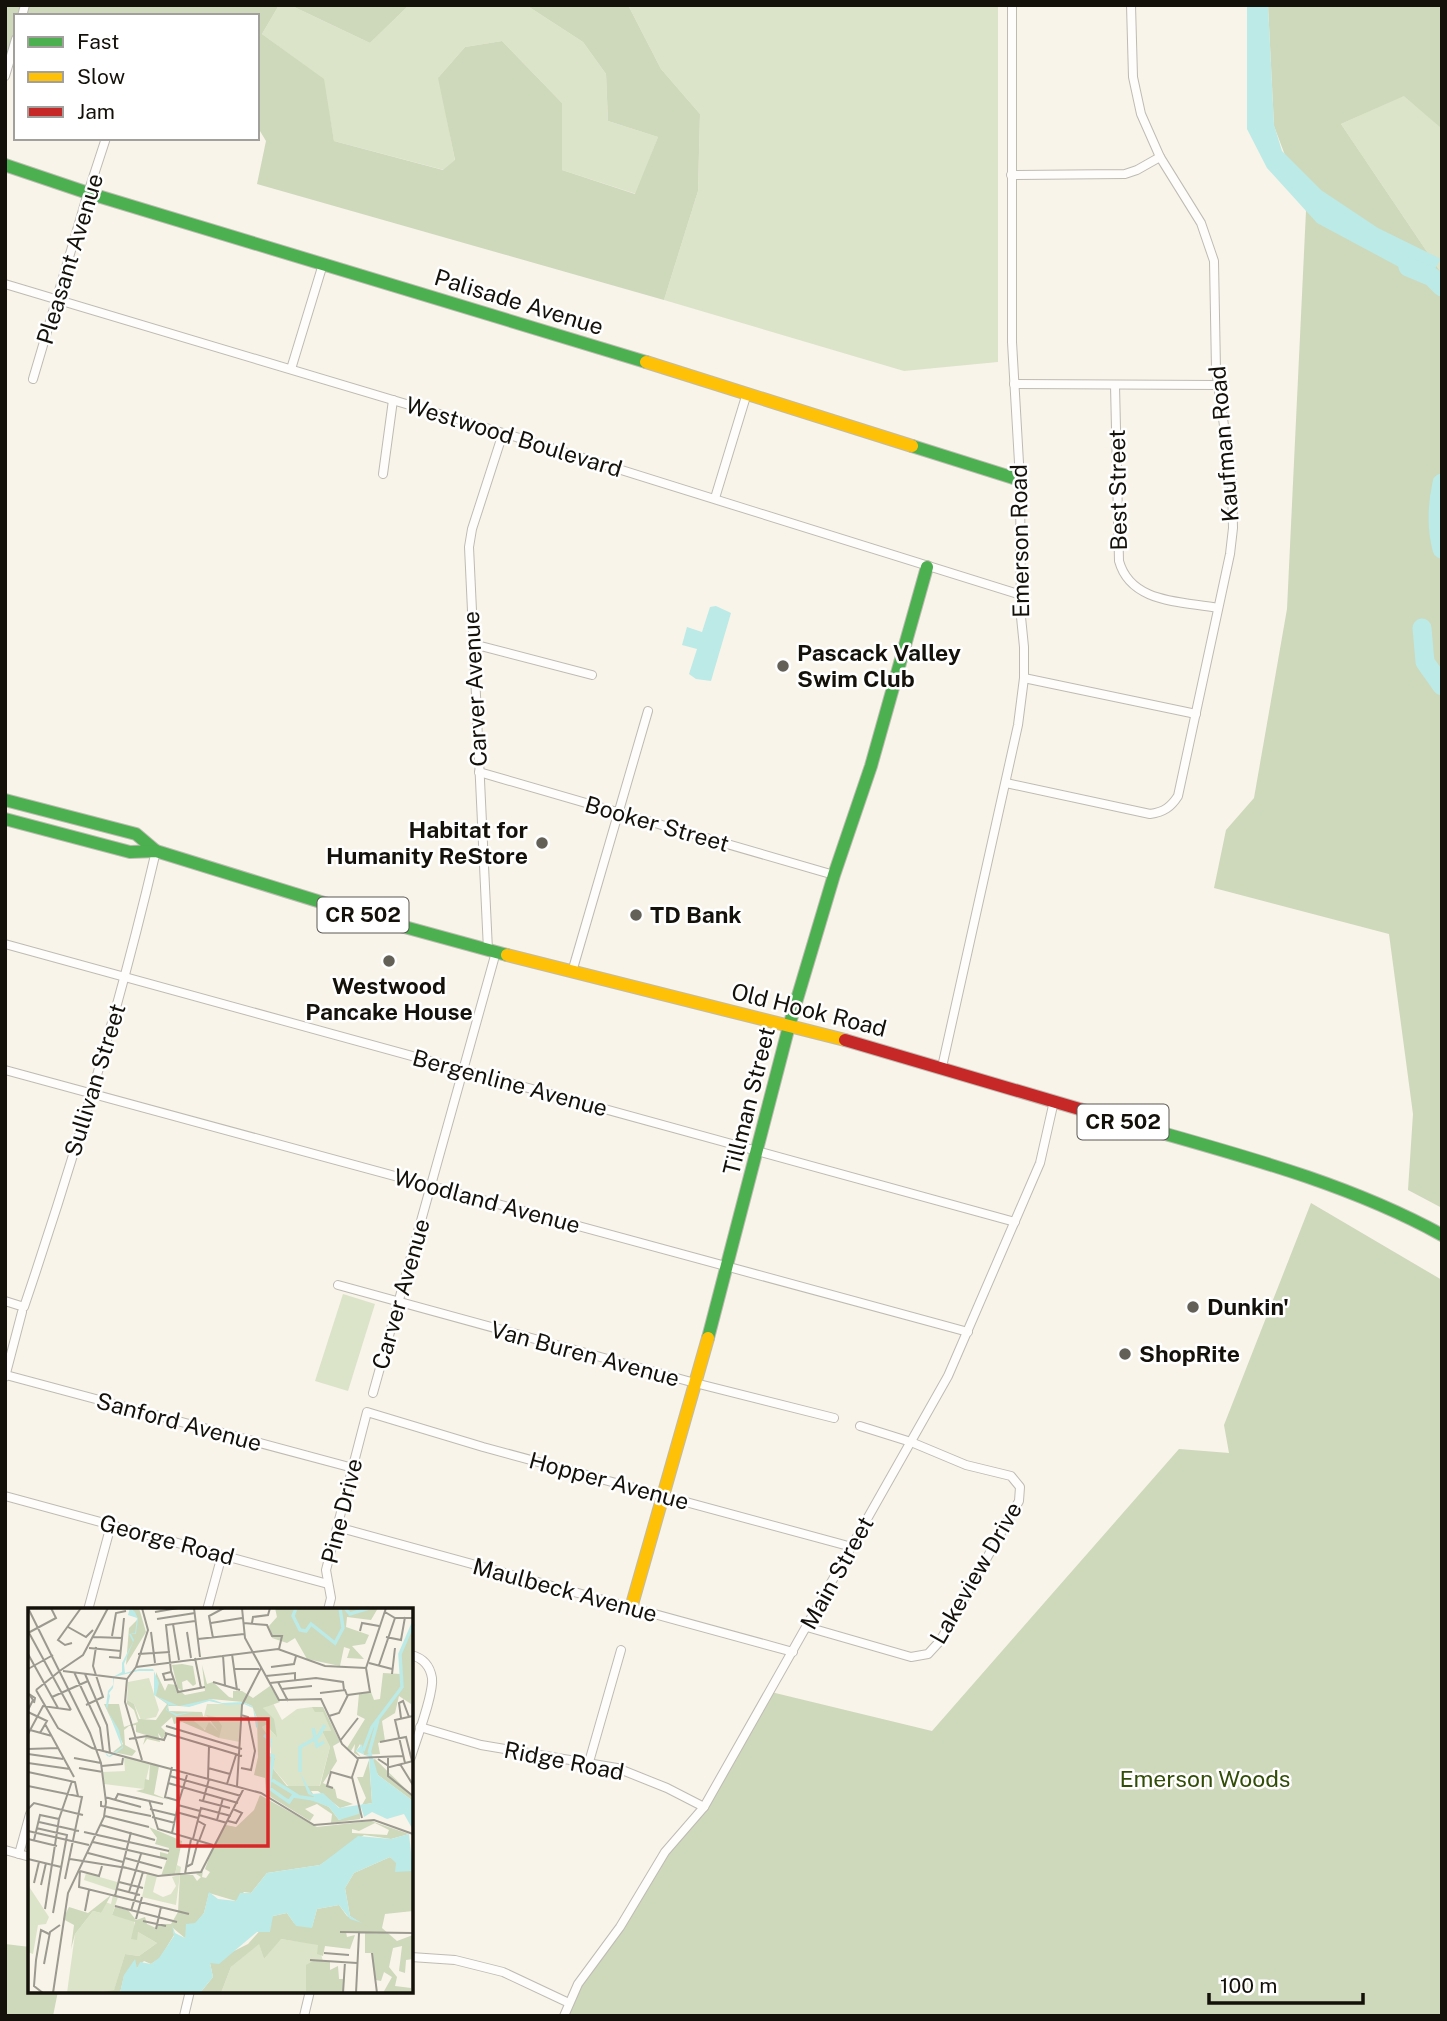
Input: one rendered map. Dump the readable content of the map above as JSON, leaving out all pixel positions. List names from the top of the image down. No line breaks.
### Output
{"streets":{"street":["Pleasant Avenue","Palisade Avenue","Westwood Boulevard","Kaufman Road","Best Street","Emerson Road","Carver Avenue","Booker Street","CR 502","Old Hook Road","Sullivan Street","Bergenline Avenue","Tillman Street","Woodland Avenue","Van Buren Avenue","Sanford Avenue","Hopper Avenue","Pine Drive","George Road","Main Street","Lakeview Drive","Maulbeck Avenue","Ridge Road"]},"crossings":[["Pleasant Avenue","Palisade Avenue"],["Pleasant Avenue","Westwood Boulevard"],["Palisade Avenue","Emerson Road"],["Westwood Boulevard","Emerson Road"],["Westwood Boulevard","Carver Avenue"],["Westwood Boulevard","Tillman Street"],["Kaufman Road","Best Street"],["Kaufman Road","Emerson Road"],["Emerson Road","Old Hook Road"],["Carver Avenue","Booker Street"],["Carver Avenue","Old Hook Road"],["Carver Avenue","Bergenline Avenue"],["Carver Avenue","Woodland Avenue"],["Carver Avenue","Van Buren Avenue"],["Booker Street","Tillman Street"],["Old Hook Road","Sullivan Street"],["Old Hook Road","Tillman Street"],["Old Hook Road","Main Street"],["Sullivan Street","Bergenline Avenue"],["Sullivan Street","Woodland Avenue"],["Sullivan Street","Sanford Avenue"],["Bergenline Avenue","Tillman Street"],["Bergenline Avenue","Main Street"],["Tillman Street","Woodland Avenue"],["Tillman Street","Van Buren Avenue"],["Tillman Street","Hopper Avenue"],["Tillman Street","Maulbeck Avenue"],["Woodland Avenue","Main Street"],["Sanford Avenue","Pine Drive"],["Hopper Avenue","Pine Drive"],["Hopper Avenue","Main Street"],["Pine Drive","George Road"],["Pine Drive","Maulbeck Avenue"],["Main Street","Lakeview Drive"],["Main Street","Maulbeck Avenue"],["Main Street","Ridge Road"]],"parks":["Emerson Woods"],"places":["Pascack Valley Swim Club","Habitat for Humanity ReStore","TD Bank","Westwood Pancake House","Dunkin'","ShopRite"],"legend":["Fast","Slow","Jam"],"scale_bar":"100 m"}
